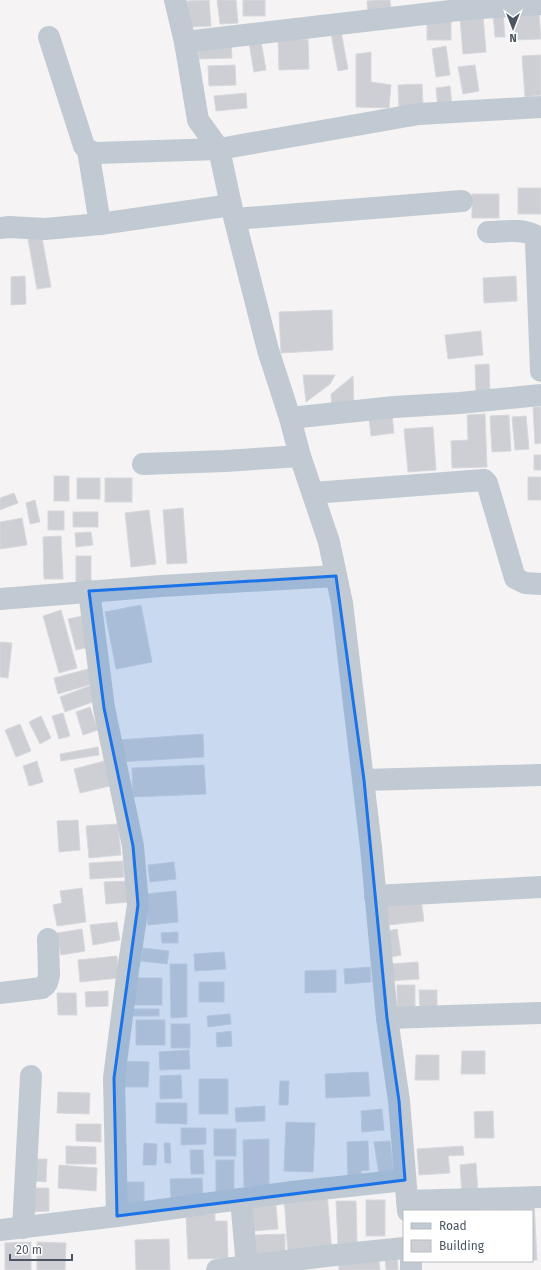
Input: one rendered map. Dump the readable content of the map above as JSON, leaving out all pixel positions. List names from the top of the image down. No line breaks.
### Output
{"legend":["Road","Building"],"scale_bar":"20 m","north":"bottom"}
